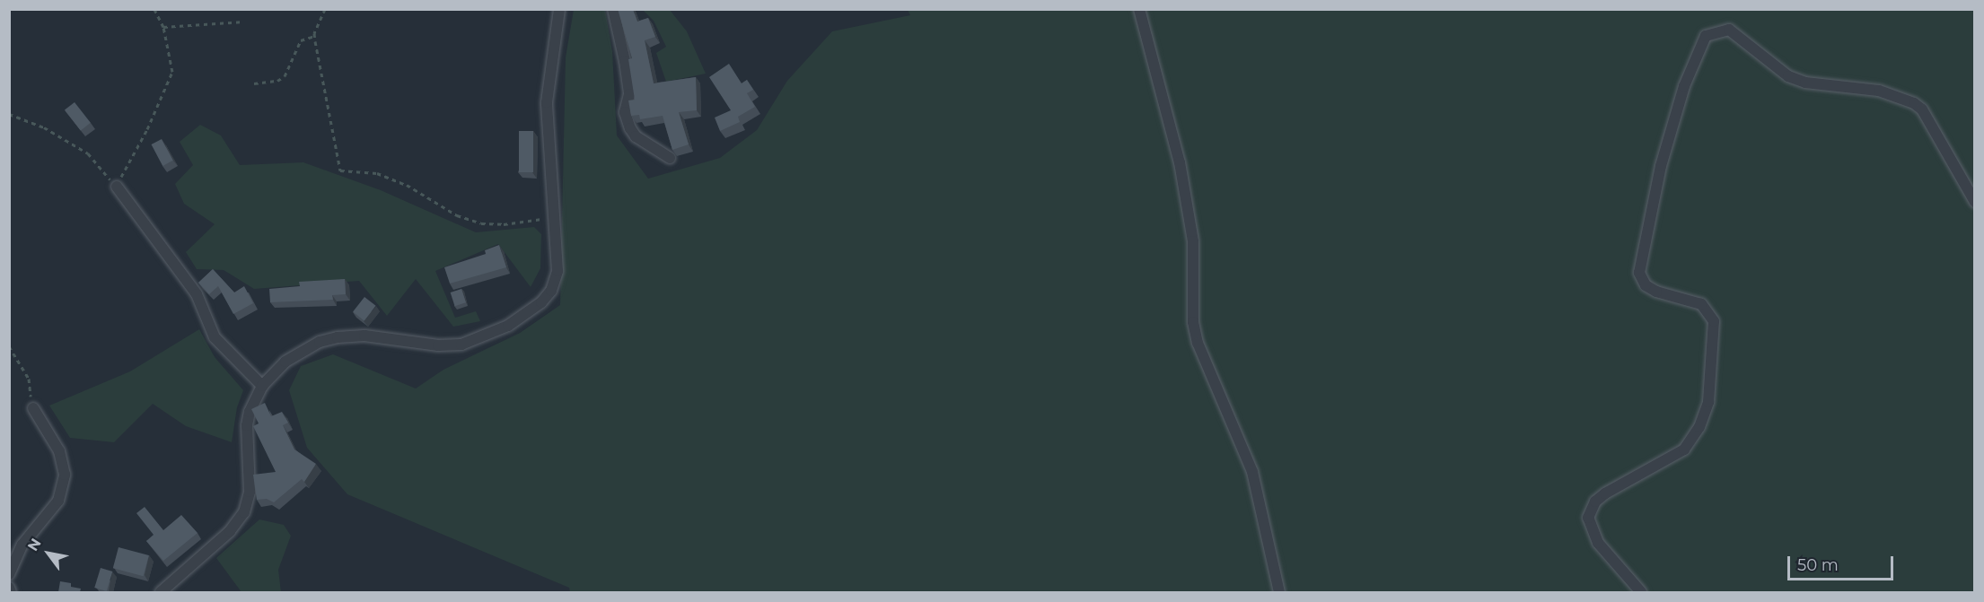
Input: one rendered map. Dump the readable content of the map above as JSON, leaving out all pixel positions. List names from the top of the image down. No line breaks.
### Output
{"scale_bar":"50 m","north":"top left"}
